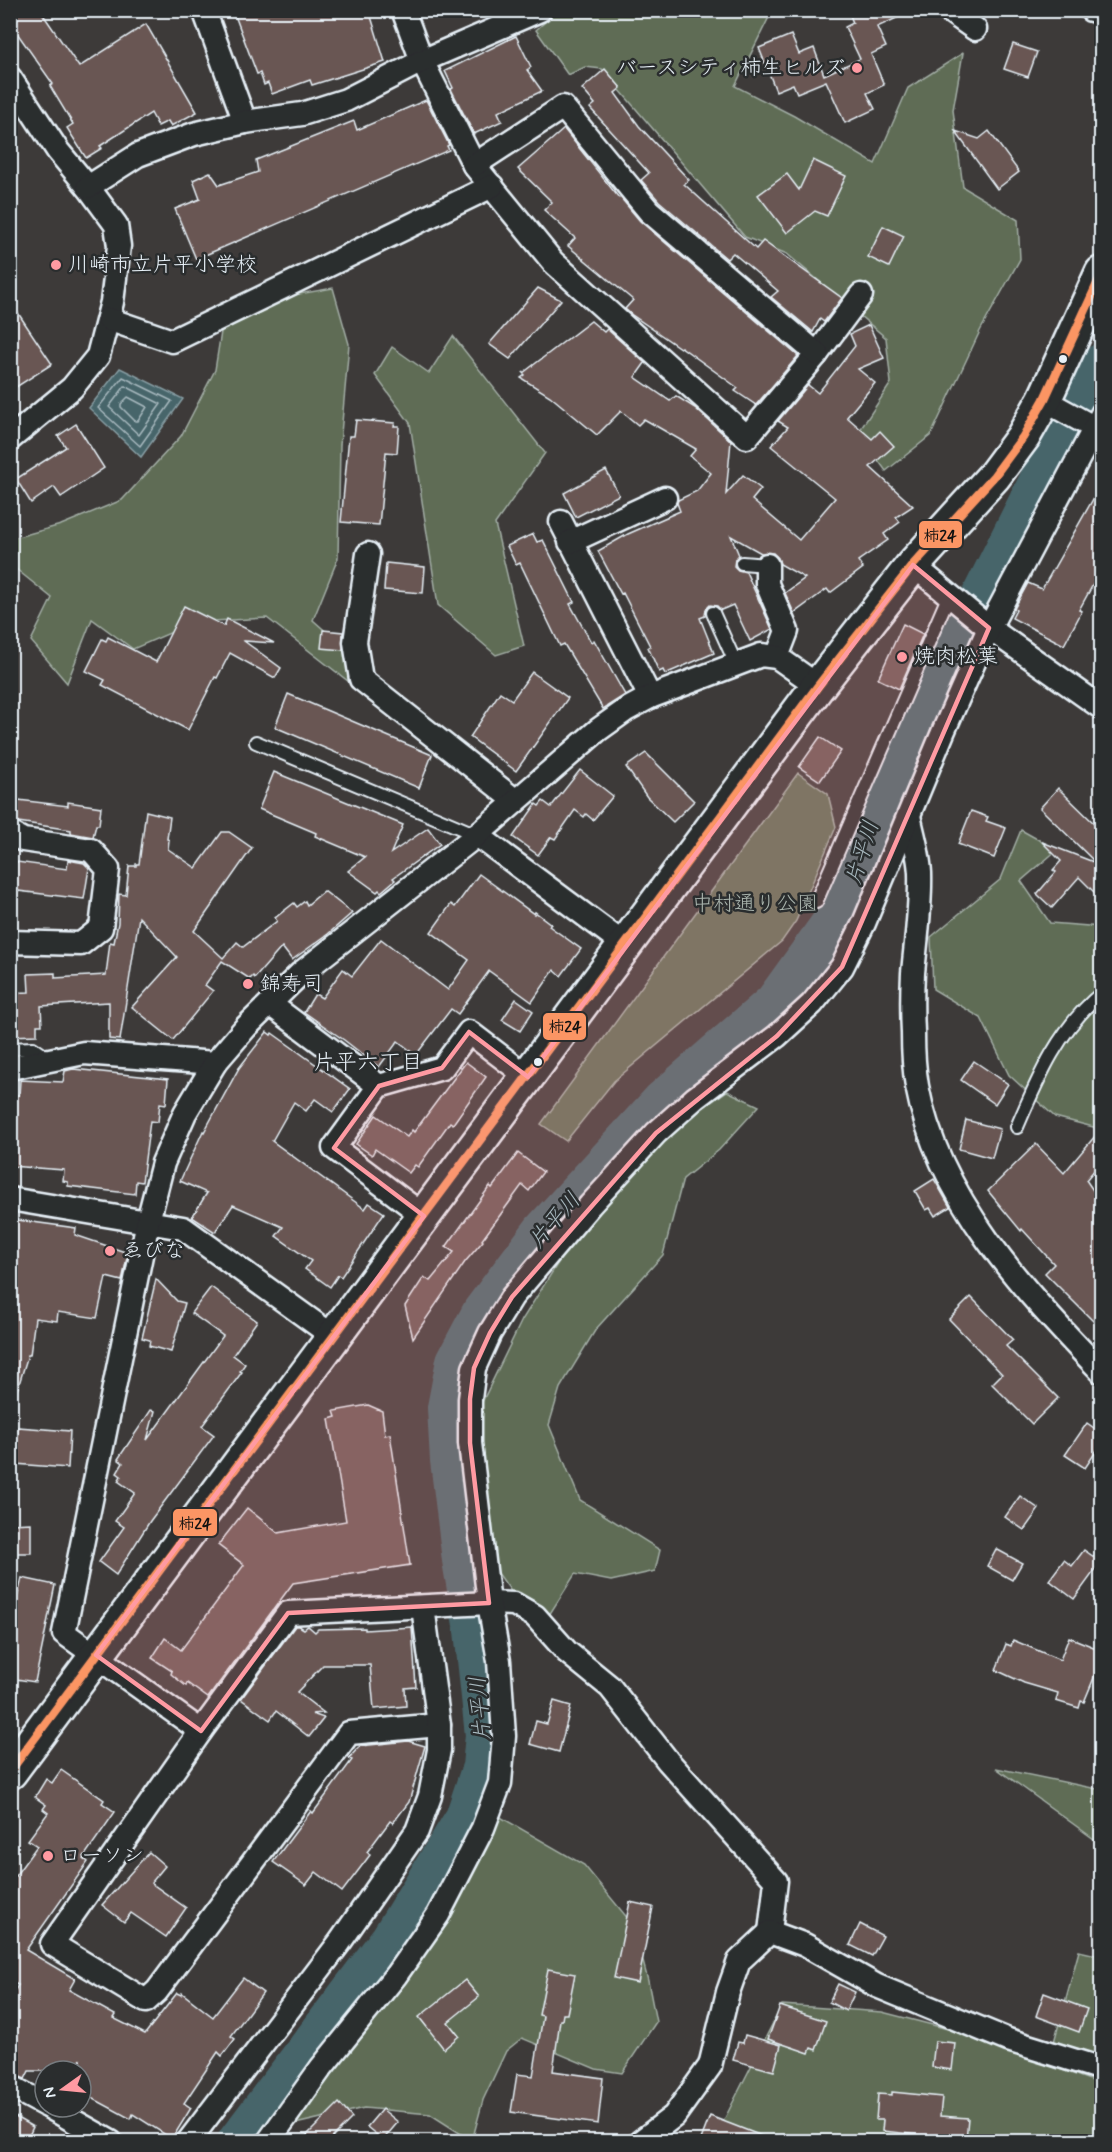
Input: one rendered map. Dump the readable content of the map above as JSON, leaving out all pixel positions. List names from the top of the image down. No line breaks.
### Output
{"districts":["片平六丁目"],"water":["片平川"],"parks":["中村通り公園"],"places":["バースシティ柿生ヒルズ","川崎市立片平小学校","焼肉松葉","錦寿司","ゑびな","ローソン"],"lines":["transit line 柿24"],"north":"left"}
